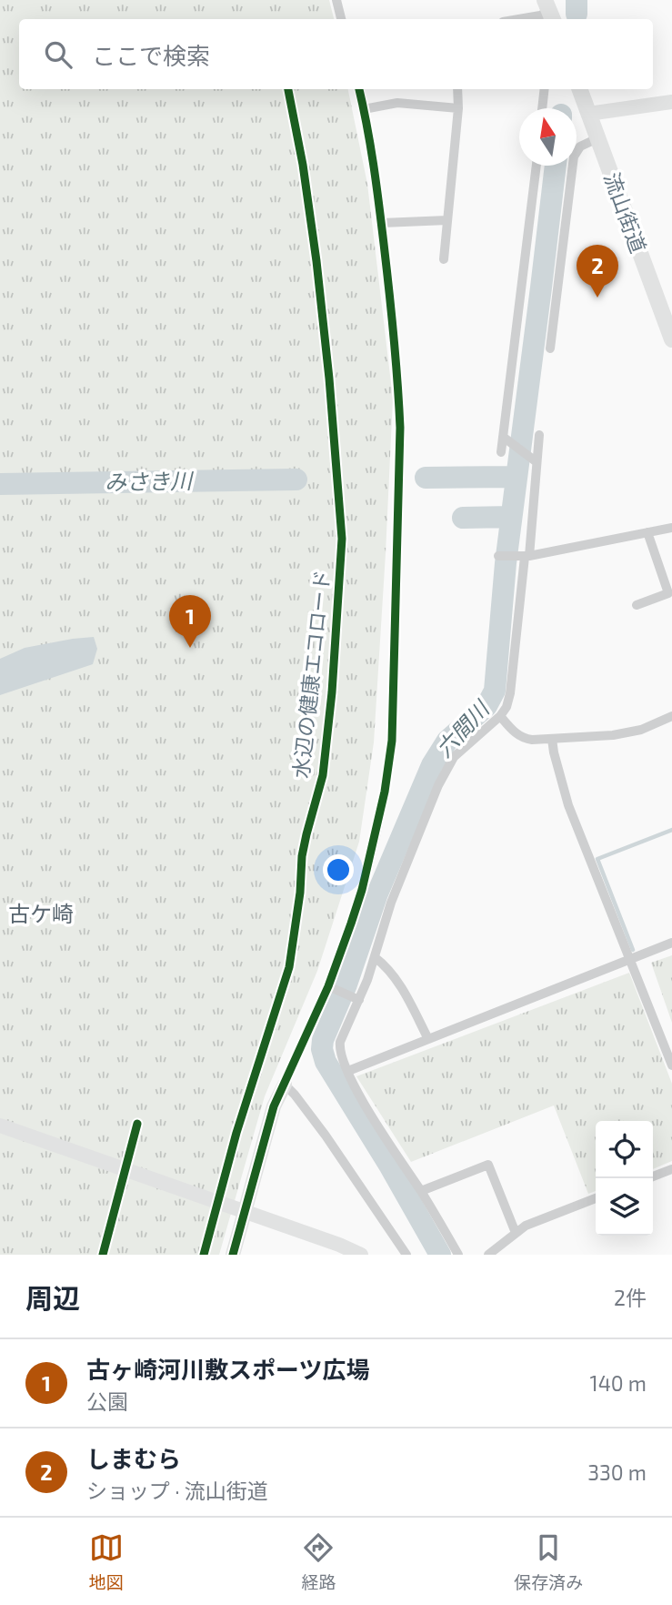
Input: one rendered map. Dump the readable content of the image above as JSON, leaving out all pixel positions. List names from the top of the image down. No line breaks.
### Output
{"streets":{"main road":["流山街道"],"cycle path":["水辺の健康エコロード"]},"districts":["古ケ崎"],"water":["みさき川","六間川"],"north":"top","page":{"search":"ここで検索","pins":["2","1"],"heading":["周辺","2件"],"list":[{"mark":"1","name":"古ヶ崎河川敷スポーツ広場","note":"公園","value":"140 m"},{"mark":"2","name":"しまむら","note":"ショップ · 流山街道","value":"330 m"}],"nav":["地図","経路","保存済み"]}}
